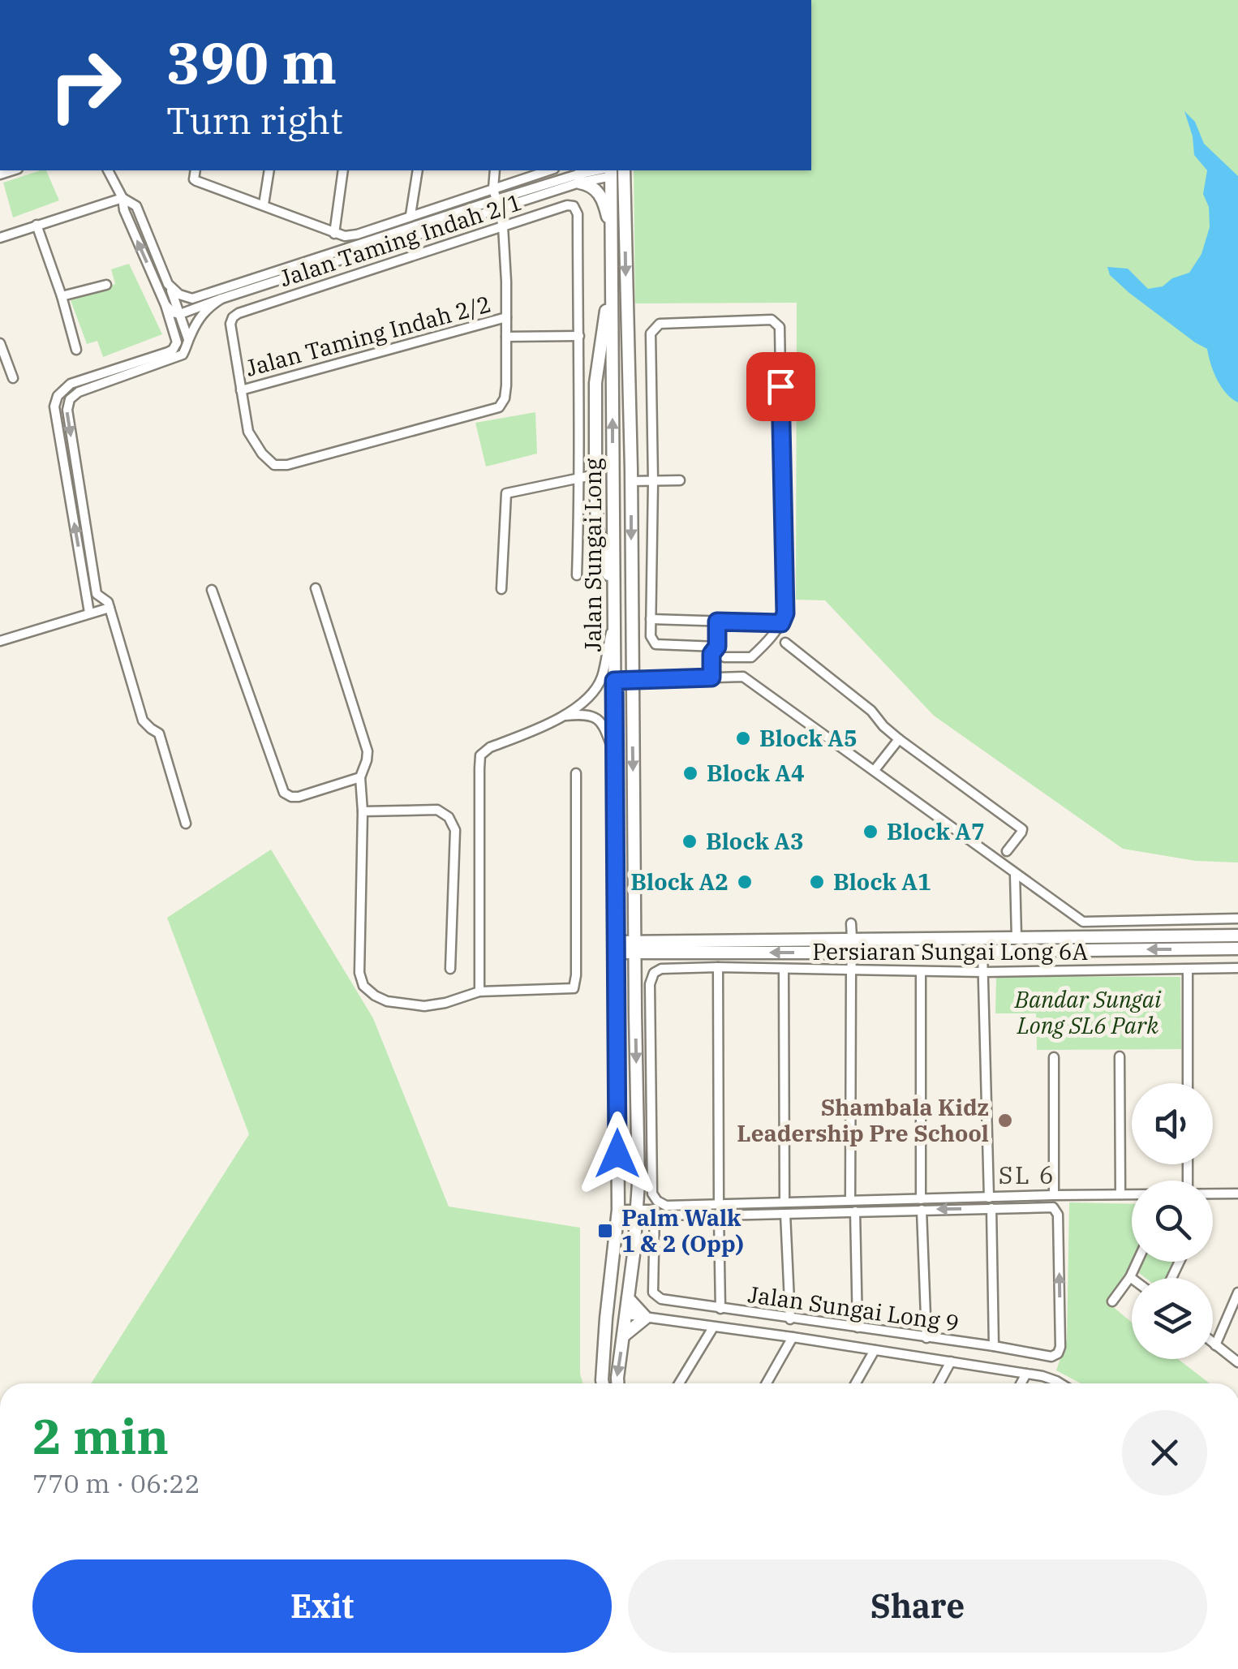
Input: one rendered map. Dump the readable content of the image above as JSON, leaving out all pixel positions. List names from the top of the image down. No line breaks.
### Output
{"streets":{"street":["Jalan Taming Indah 2/1","Jalan Taming Indah 2/2","Jalan Sungai Long","Persiaran Sungai Long 6A","Jalan Sungai Long 9"]},"crossings":[["Jalan Taming Indah 2/1","Jalan Taming Indah 2/2"]],"districts":["SL 6"],"parks":["Bandar Sungai Long SL6 Park"],"places":{"other":["Block A5","Block A4","Block A7","Block A3","Block A2","Block A1","Shambala Kidz Leadership Pre School"],"transit":["Palm Walk 1 & 2 (Opp)"]},"page":{"turn":["390 m","Turn right"],"heading":["2 min","770 m · 06:22"],"buttons":["Exit","Share"]}}
